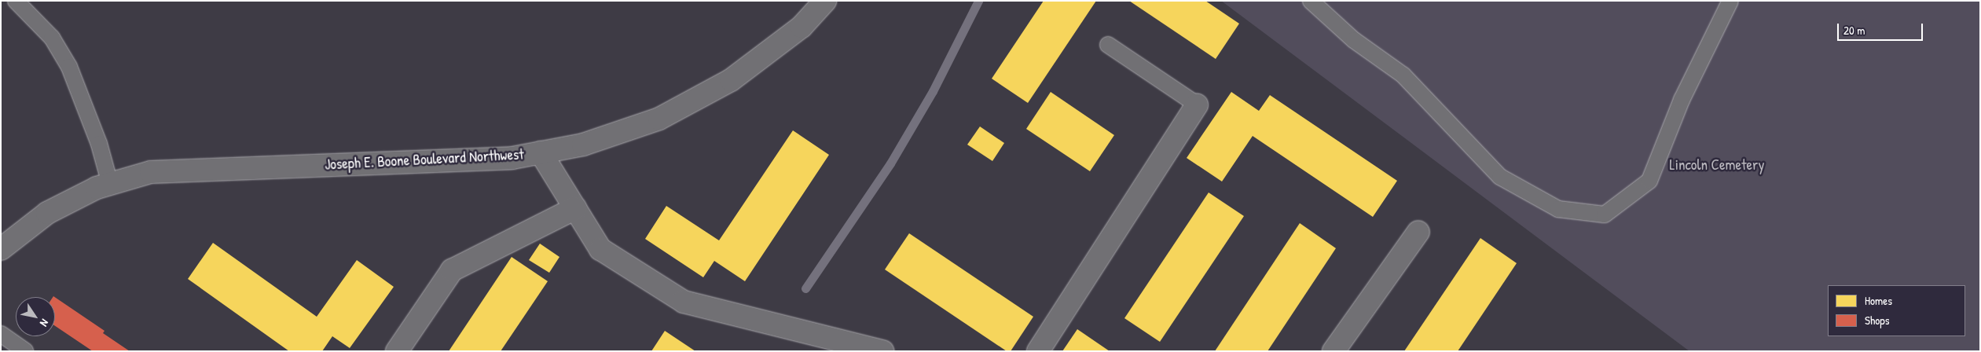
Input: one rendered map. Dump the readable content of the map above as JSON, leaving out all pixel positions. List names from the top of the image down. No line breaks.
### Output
{"streets":{"street":["Joseph E. Boone Boulevard Northwest"]},"parks":["Lincoln Cemetery"],"legend":["Homes","Shops"],"scale_bar":"20 m","north":"bottom right"}
